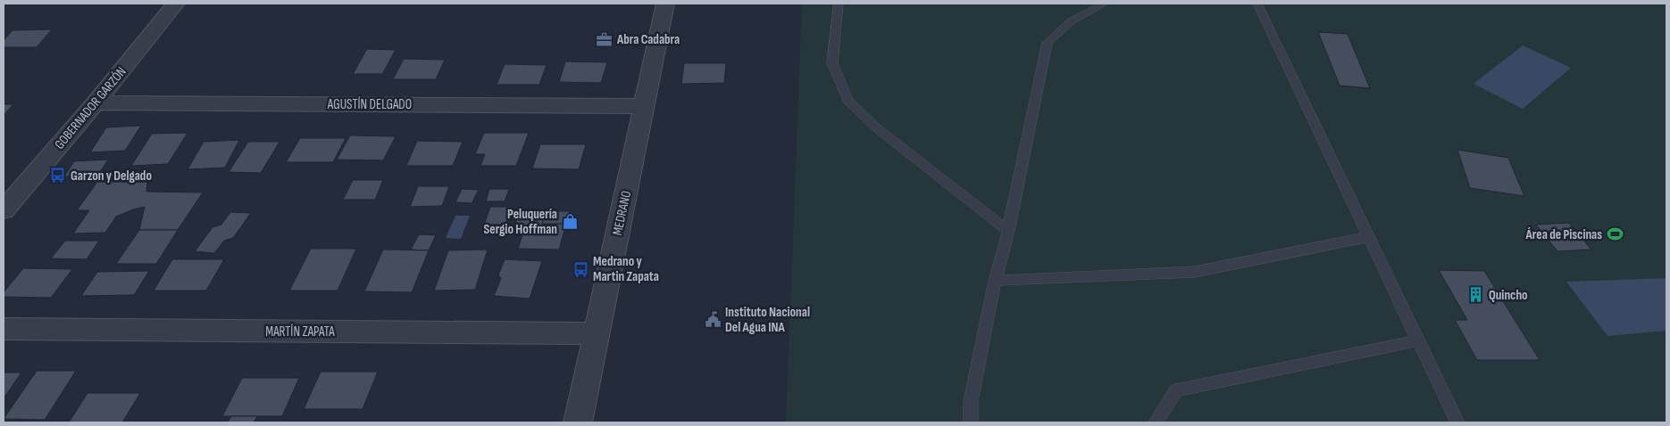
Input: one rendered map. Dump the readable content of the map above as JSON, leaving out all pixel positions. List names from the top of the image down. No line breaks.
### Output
{"streets":{"street":["AGUSTÍN DELGADO","GOBERNADOR GARZÓN","MEDRANO","MARTÍN ZAPATA"]},"crossings":[["AGUSTÍN DELGADO","GOBERNADOR GARZÓN"],["AGUSTÍN DELGADO","MEDRANO"],["MEDRANO","MARTÍN ZAPATA"]],"places":{"office":["Abra Cadabra"],"bus stop":["Garzon y Delgado","Medrano y Martin Zapata"],"shop":["Peluquería Sergio Hoffman"],"sports":["Área de Piscinas"],"building":["Quincho"],"public building":["Instituto Nacional Del Agua INA"]}}
